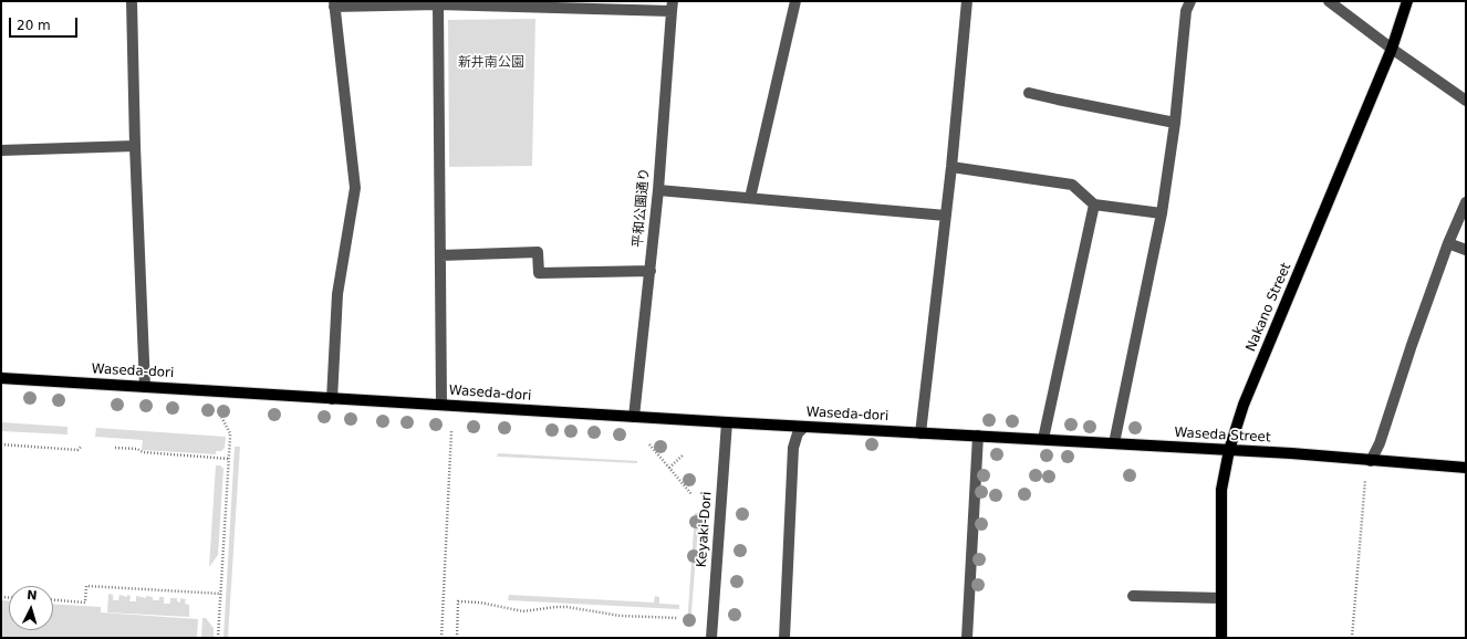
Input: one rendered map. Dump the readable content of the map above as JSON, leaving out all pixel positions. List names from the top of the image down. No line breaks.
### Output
{"streets":{"main road":["Nakano Street","Waseda-dori","Waseda Street"],"street":["平和公園通り","Keyaki-Dori"]},"crossings":[["平和公園通り","Waseda-dori"],["Nakano Street","Waseda Street"],["Waseda-dori","Waseda Street"],["Waseda-dori","Keyaki-Dori"]],"parks":["新井南公園"],"scale_bar":"20 m","north":"top"}
